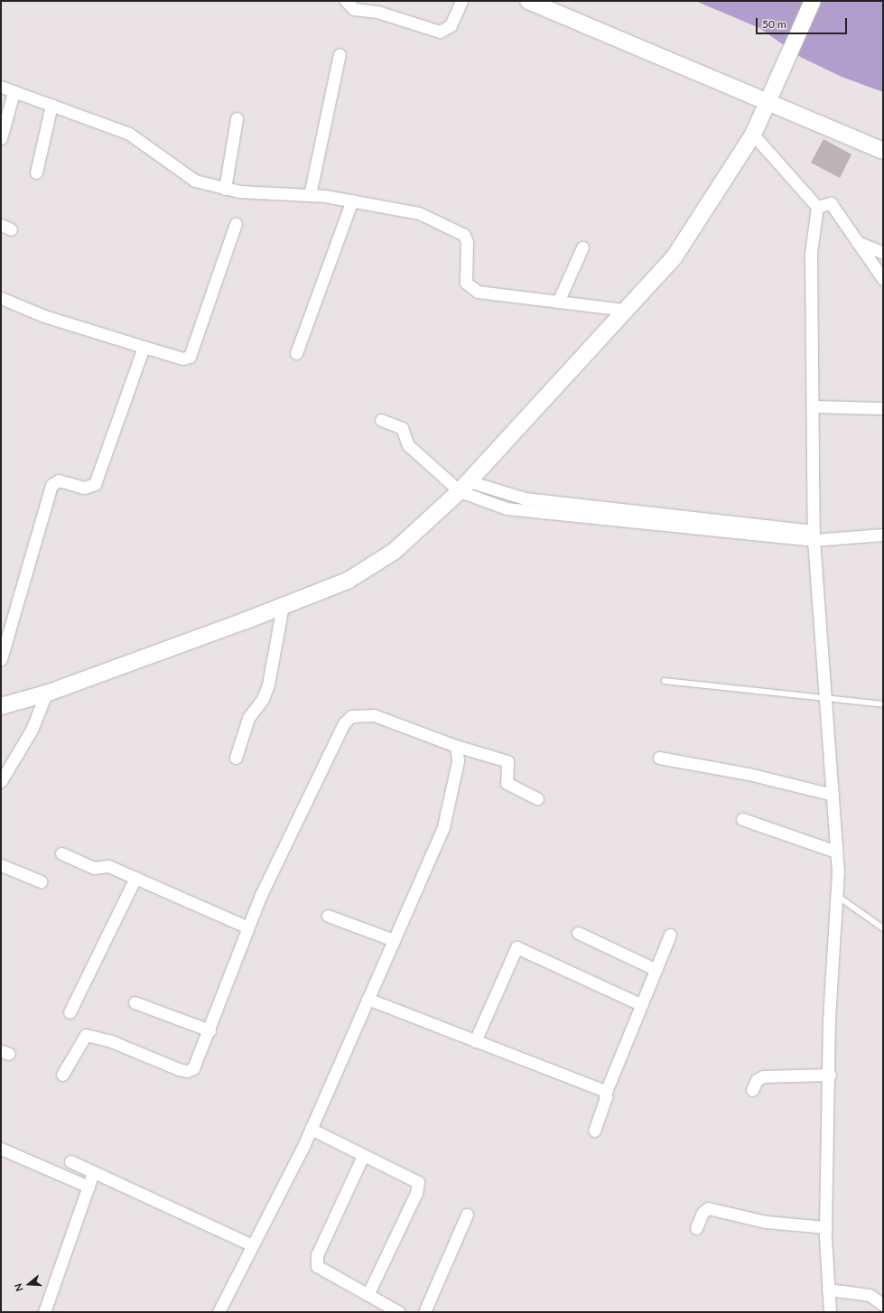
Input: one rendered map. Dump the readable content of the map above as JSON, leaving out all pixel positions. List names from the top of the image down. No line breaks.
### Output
{"scale_bar":"50 m","north":"left"}
